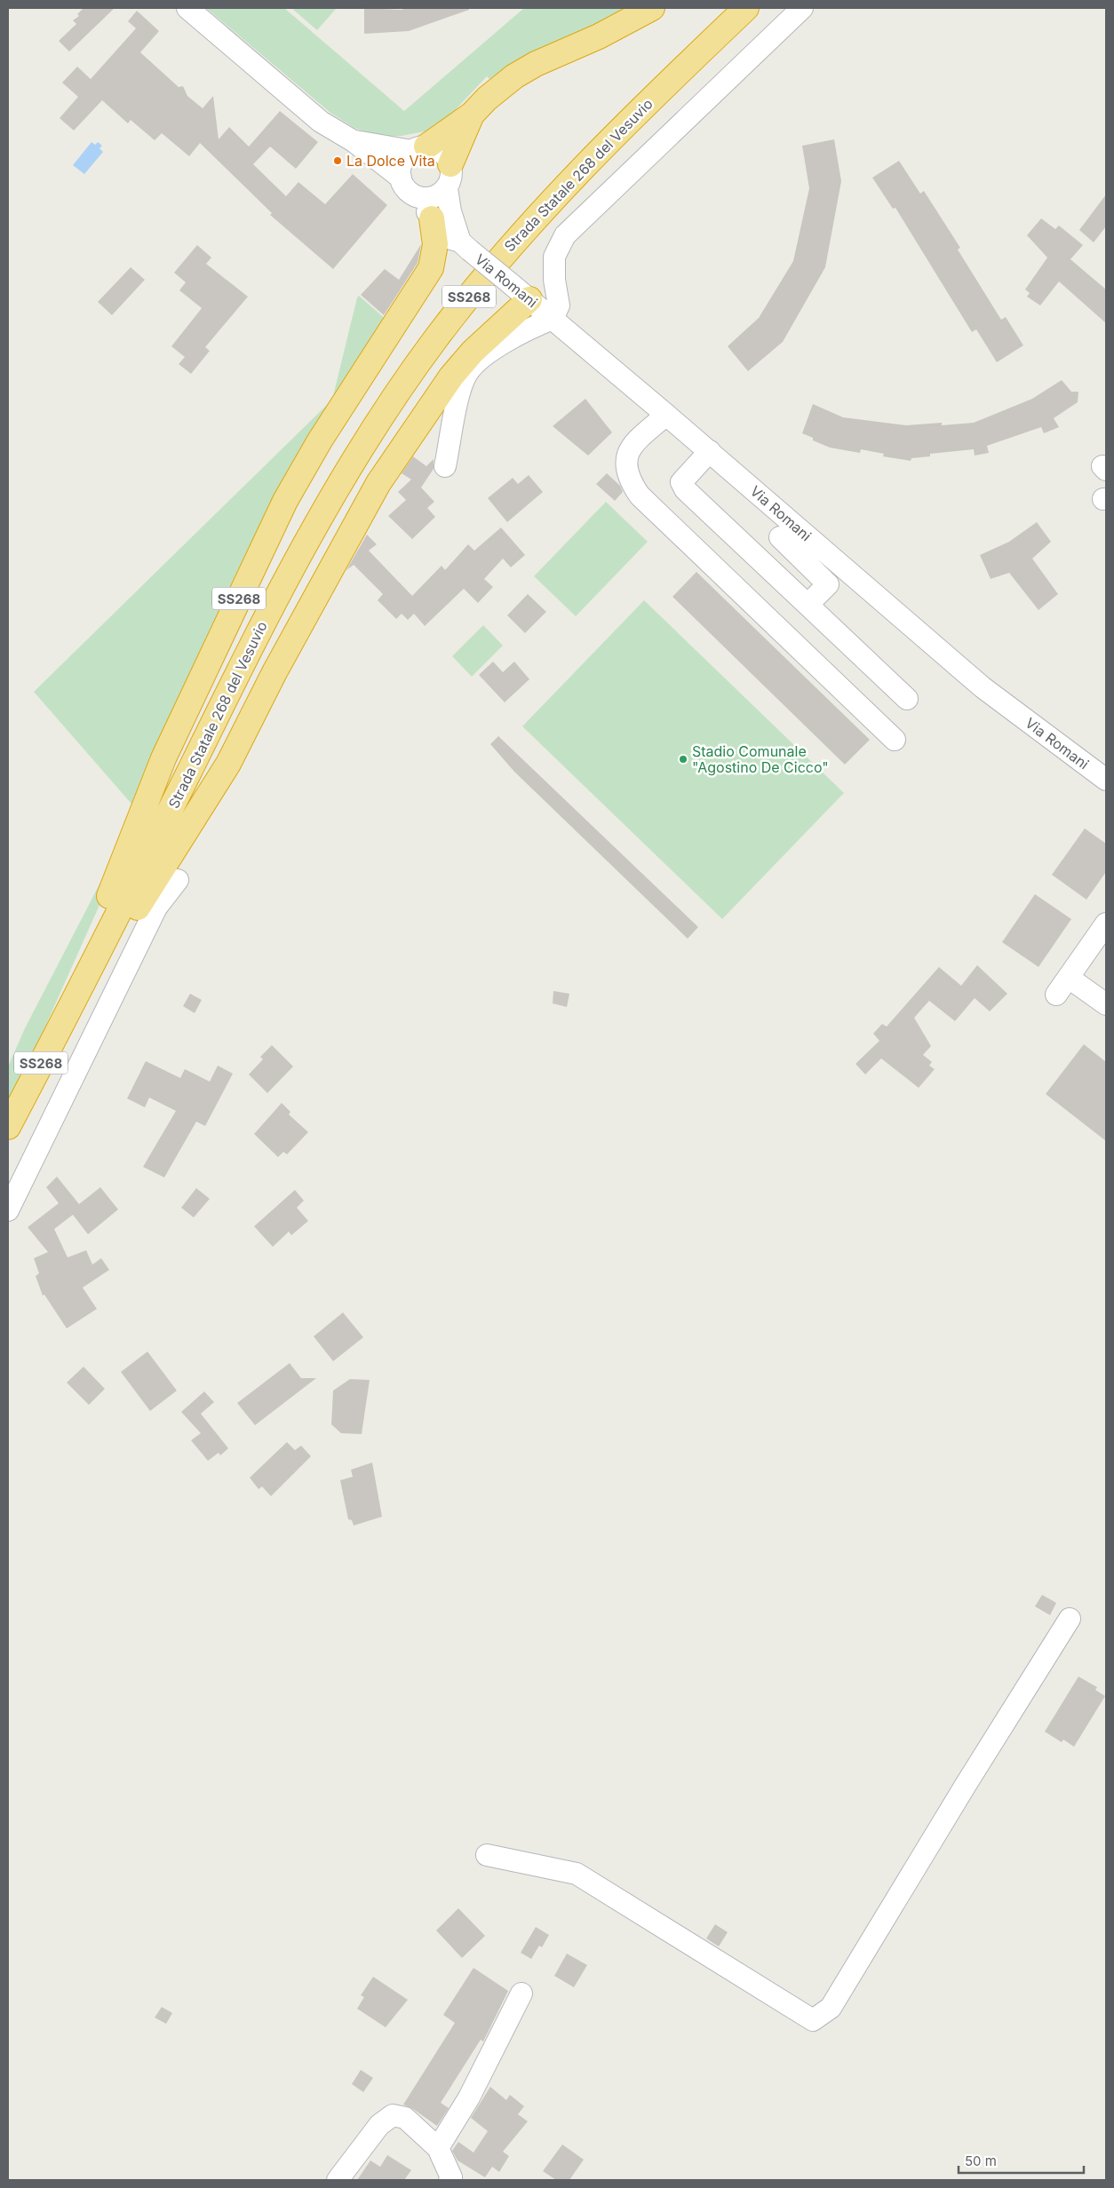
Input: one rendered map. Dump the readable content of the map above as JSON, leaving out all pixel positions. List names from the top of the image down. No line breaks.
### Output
{"streets":{"highway":["Strada Statale 268 del Vesuvio","SS268"],"street":["Via Romani"]},"crossings":[["Strada Statale 268 del Vesuvio","SS268"],["Via Romani","SS268"]],"places":["La Dolce Vita","Stadio Comunale \"Agostino De Cicco\""],"scale_bar":"50 m"}
